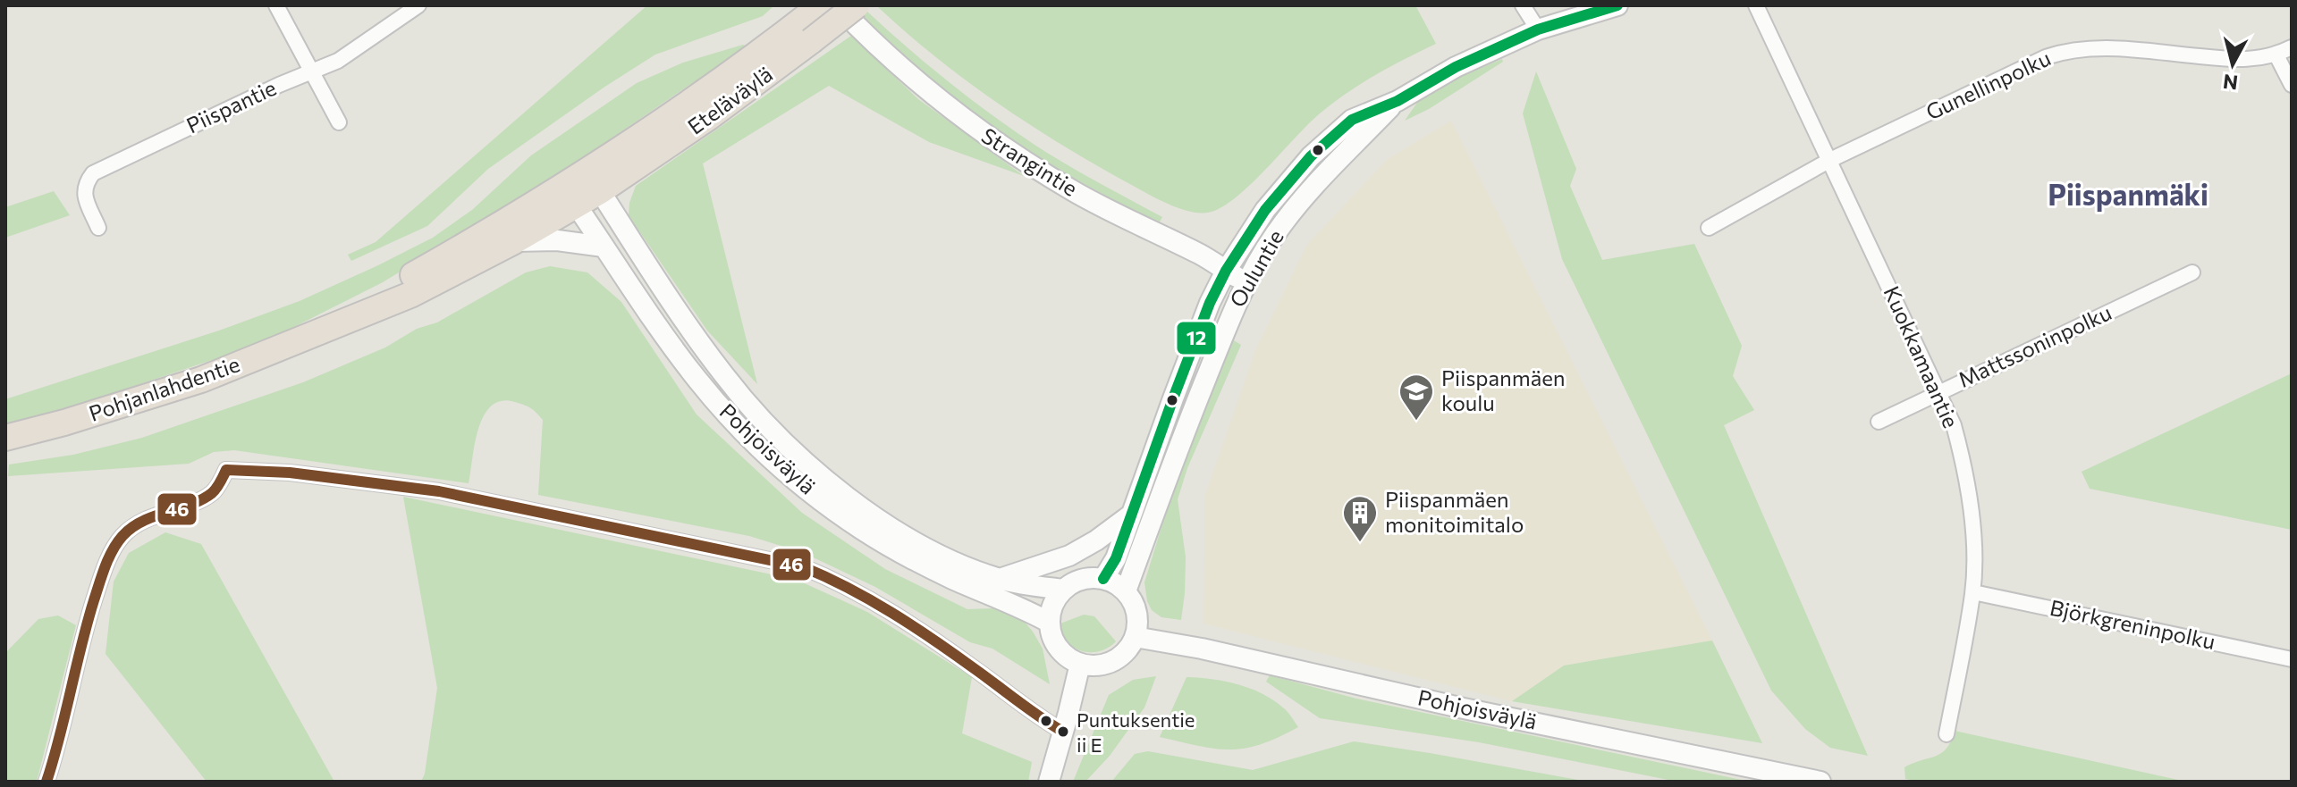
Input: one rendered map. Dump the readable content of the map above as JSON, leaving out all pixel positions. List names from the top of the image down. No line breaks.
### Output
{"streets":{"highway":["Eteläväylä","Pohjanlahdentie"],"main road":["Strangintie","Ouluntie","Pohjoisväylä"],"street":["Gunellinpolku","Piispantie","Mattssoninpolku","Kuokkamaantie","Björkgreninpolku"]},"crossings":[["Gunellinpolku","Kuokkamaantie"],["Eteläväylä","Pohjanlahdentie"],["Eteläväylä","Pohjoisväylä"],["Strangintie","Ouluntie"],["Ouluntie","Pohjoisväylä"],["Mattssoninpolku","Kuokkamaantie"],["Kuokkamaantie","Björkgreninpolku"],["Pohjanlahdentie","Pohjoisväylä"]],"districts":["Piispanmäki"],"places":{"school or university":["Piispanmäen koulu"],"building":["Piispanmäen monitoimitalo"],"other":["Puntuksentie ii E"]},"lines":["transit line 12","transit line 46"],"north":"bottom"}
